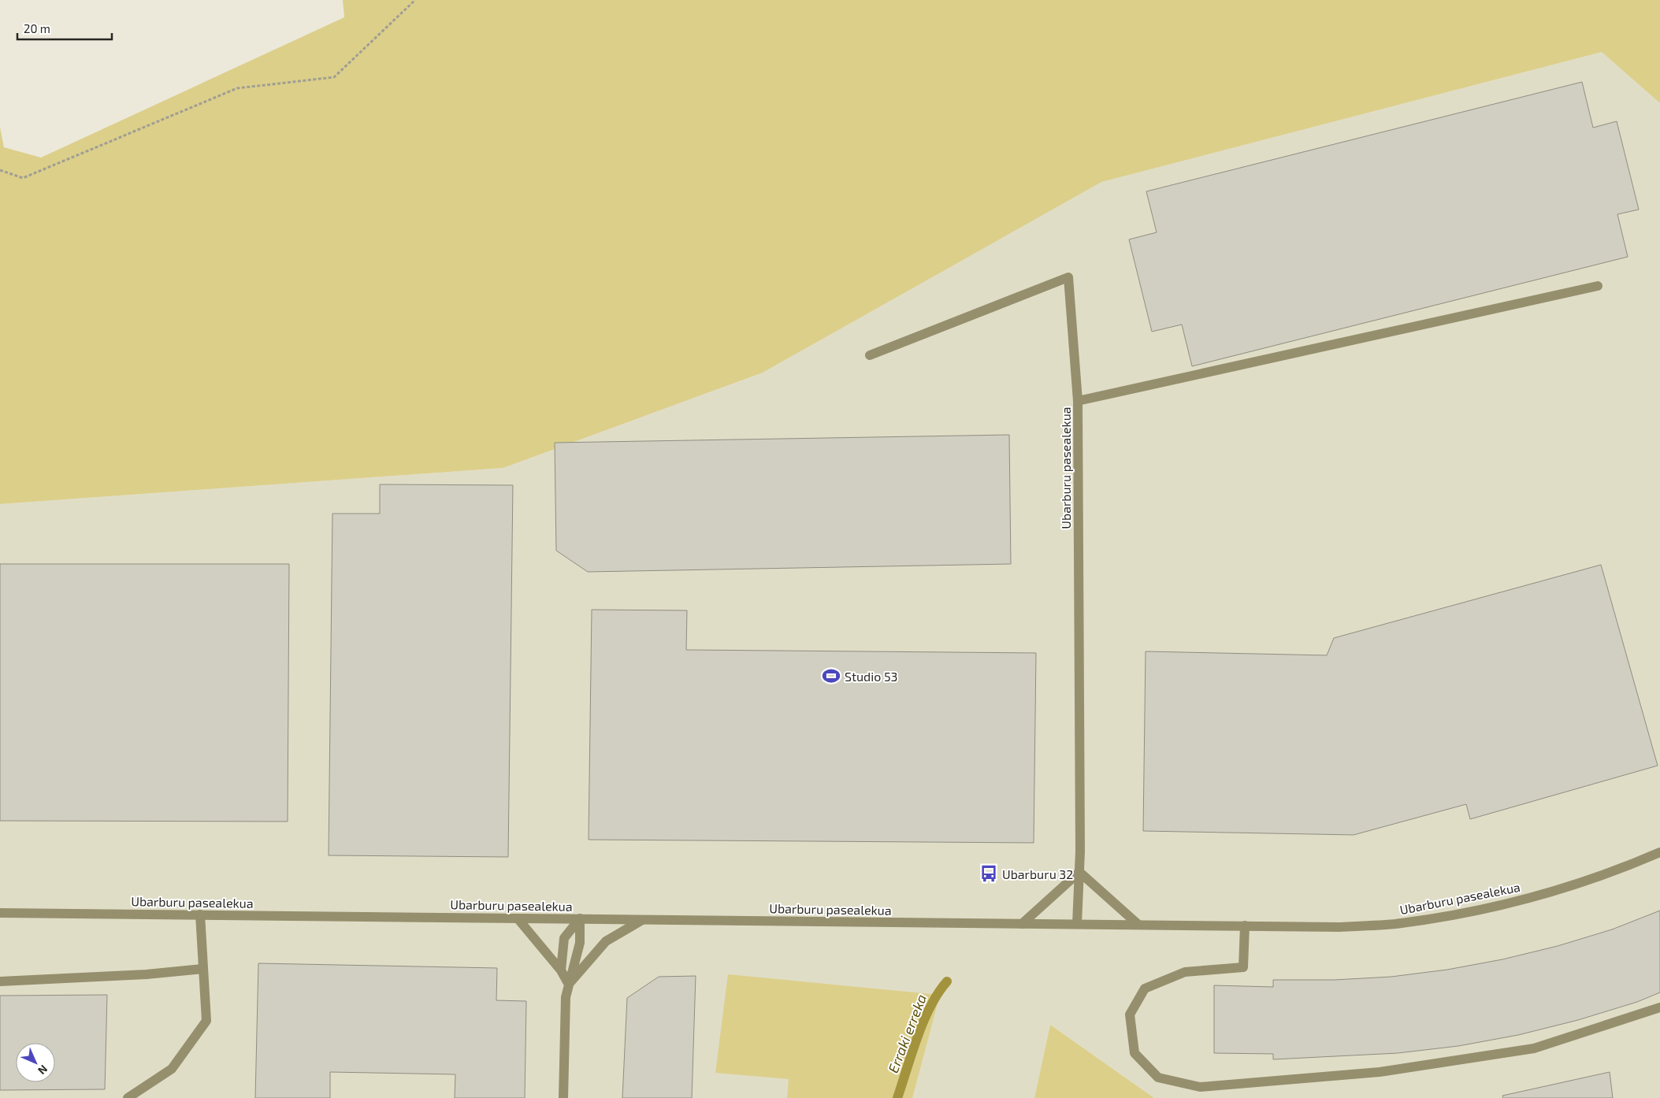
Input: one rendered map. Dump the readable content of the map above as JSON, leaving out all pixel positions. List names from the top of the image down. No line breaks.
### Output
{"streets":{"street":["Ubarburu pasealekua"]},"water":["Erraki erreka"],"places":{"sports":["Studio 53"],"bus stop":["Ubarburu 32"]},"scale_bar":"20 m","north":"bottom right"}
